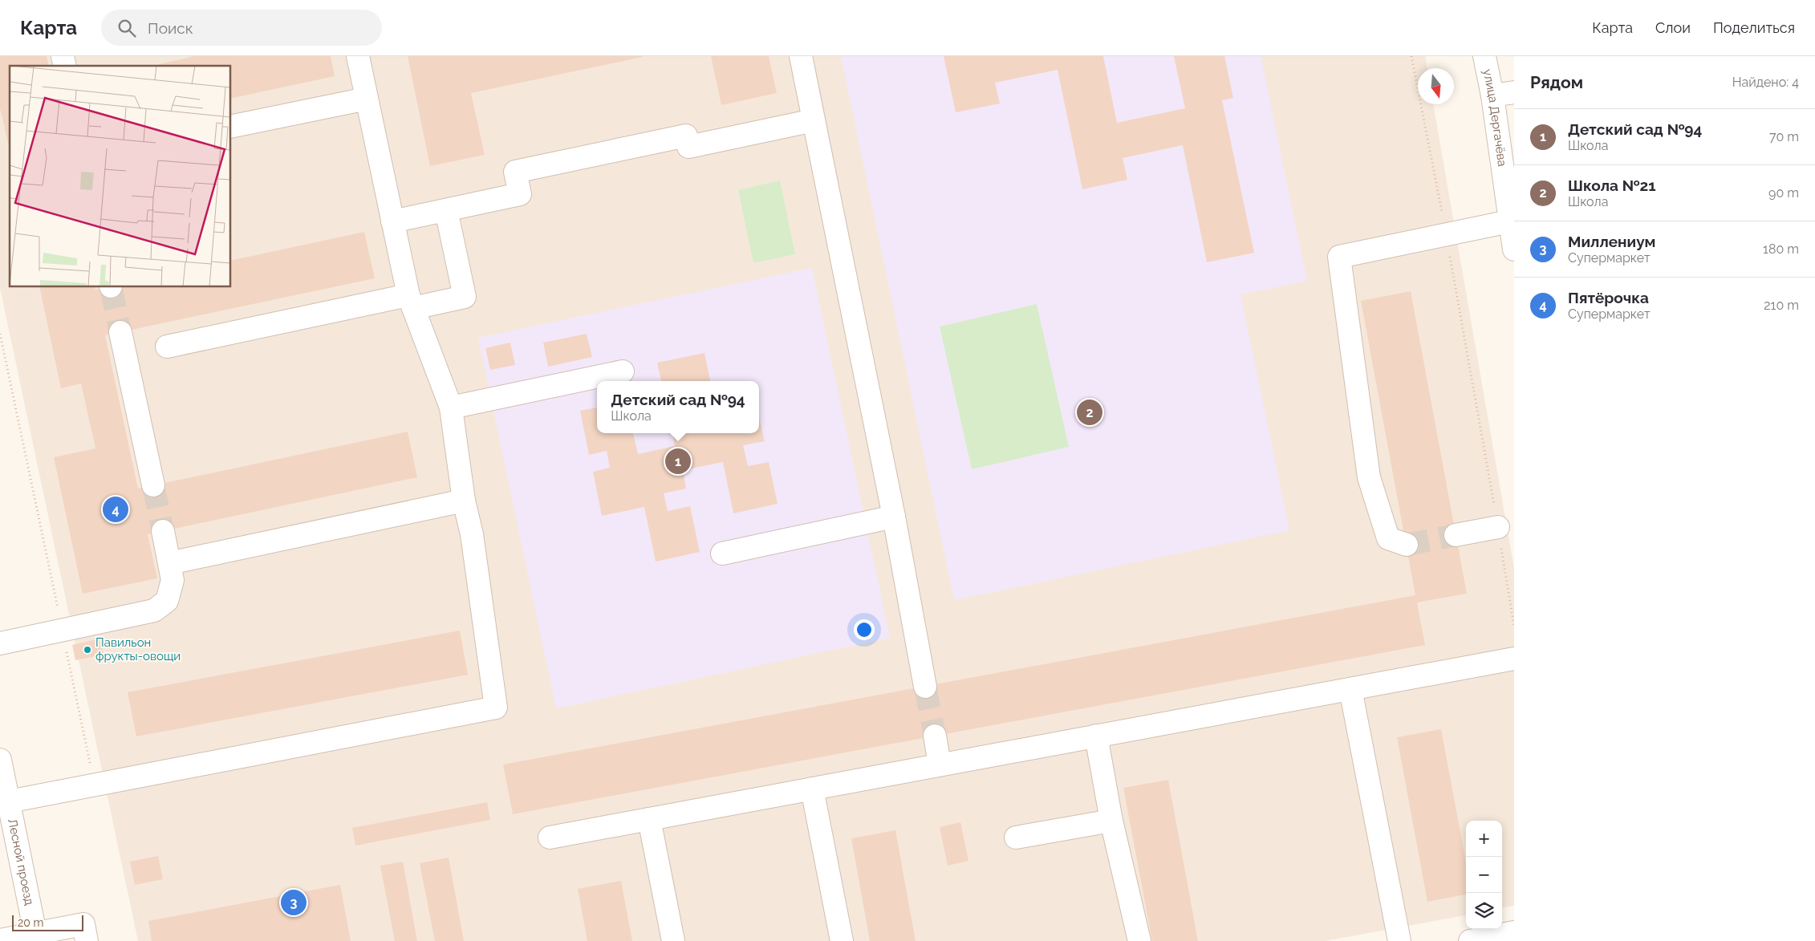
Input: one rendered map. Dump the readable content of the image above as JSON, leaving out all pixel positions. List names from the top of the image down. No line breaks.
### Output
{"streets":{"street":["улица Дергачёва","Лесной проезд"]},"places":["Павильон фрукты-овощи"],"scale_bar":"20 m","north":"bottom","page":{"header":"Карта","search":"Поиск","nav":["Карта","Слои","Поделиться"],"heading":["Рядом","Найдено: 4"],"list":[{"mark":"1","name":"Детский сад №94","note":"Школа","value":"70 m"},{"mark":"2","name":"Школа №21","note":"Школа","value":"90 m"},{"mark":"3","name":"Миллениум","note":"Супермаркет","value":"180 m"},{"mark":"4","name":"Пятёрочка","note":"Супермаркет","value":"210 m"}],"popup":["Детский сад №94","Школа"],"pins":["2","1","4","3"],"map_buttons":["+","−"],"scale":"20 m"}}
